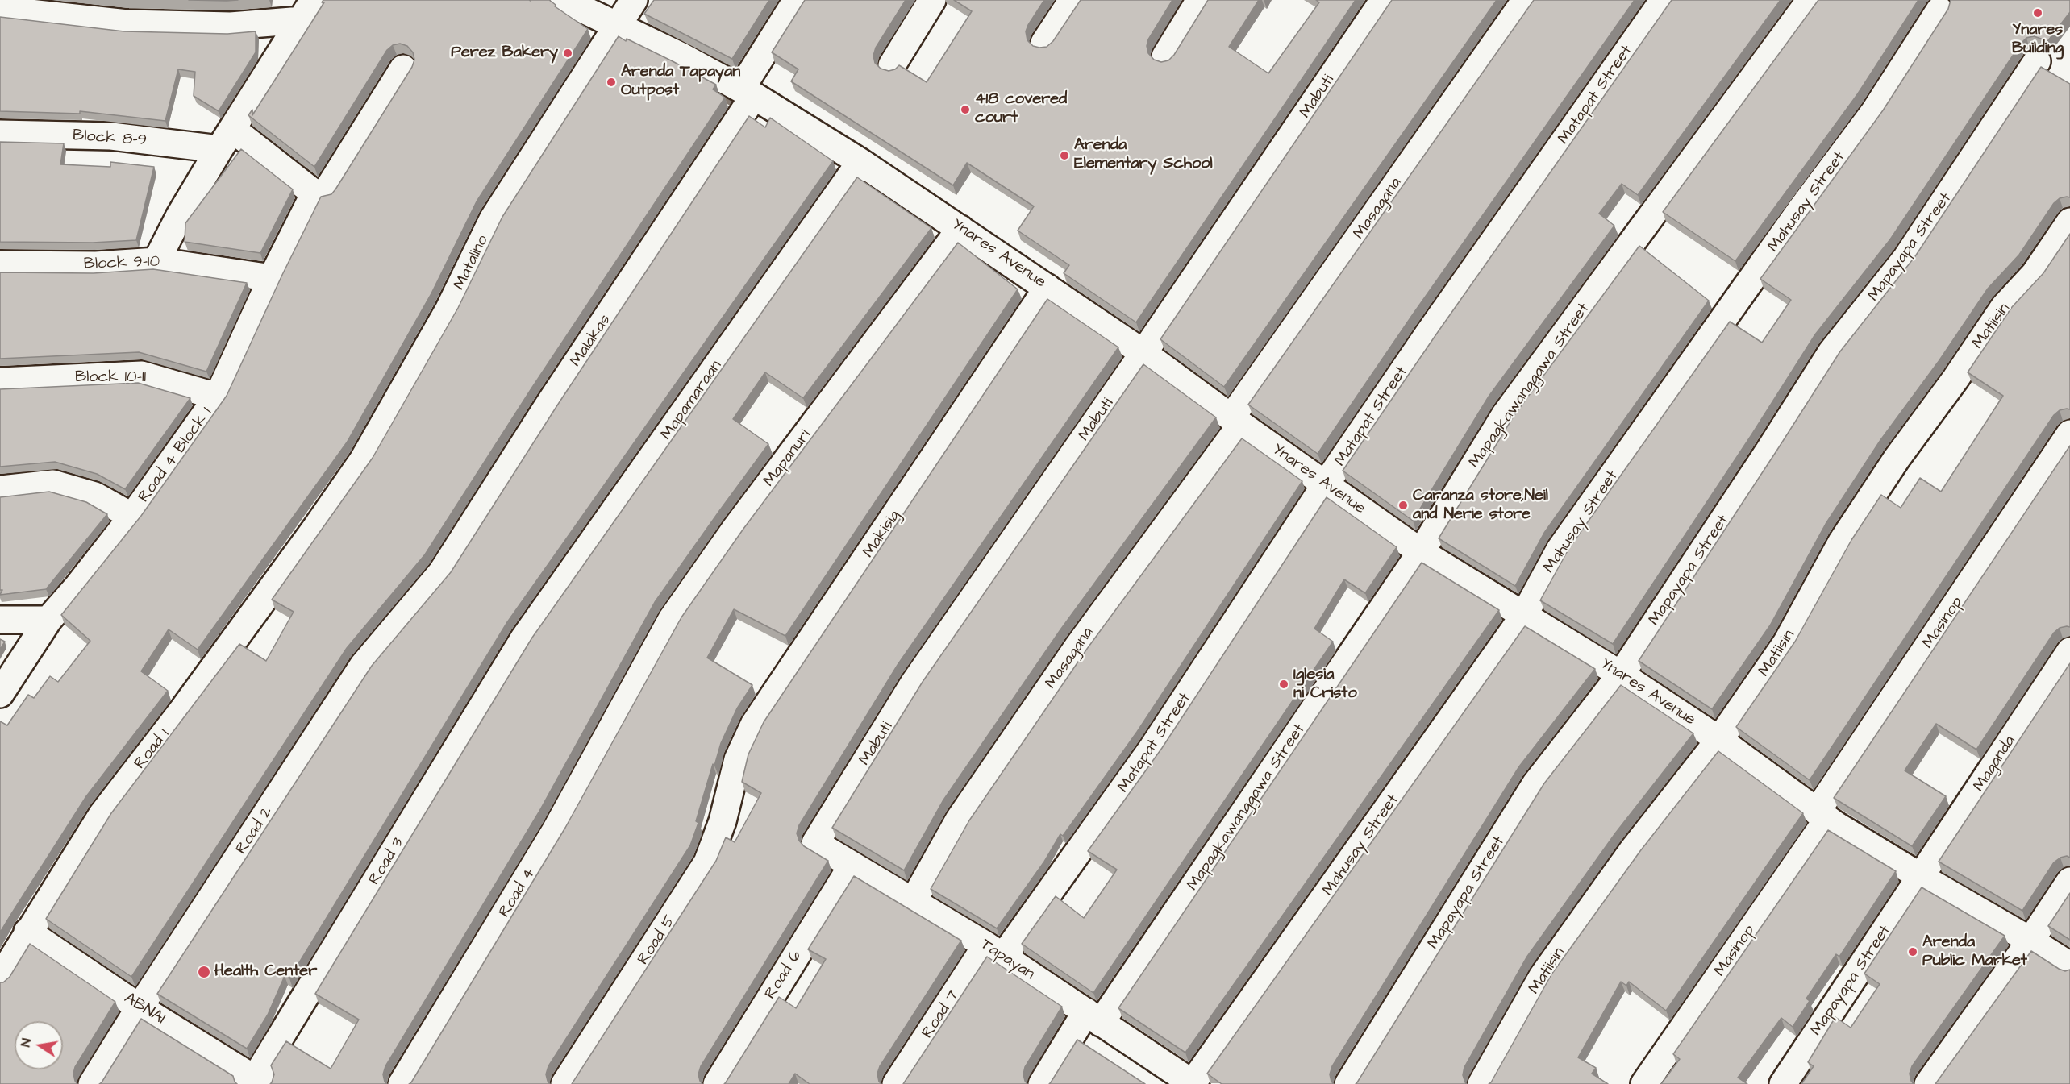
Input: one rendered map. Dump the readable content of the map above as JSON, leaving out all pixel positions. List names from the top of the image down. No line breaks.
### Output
{"streets":{"street":["Matapat Street","Mabuti","Block 8-9","Mahusay Street","Masagana","Mapayapa Street","Ynares Avenue","Matalino","Block 9-10","Matiisin","Malakas","Block 10-11","Mapagkawanggawa Street","Mapamaraan","Road 4 Block 1","Mapanuri","Makisig","Masinop","Road 1","Maganda","Road 2","Road 3","Road 4","Road 5","Tapayan","Road 6","ABNAI","Road 7"]},"crossings":[["Matapat Street","Ynares Avenue"],["Matapat Street","Tapayan"],["Matapat Street","Road 7"],["Mabuti","Ynares Avenue"],["Mabuti","Tapayan"],["Mahusay Street","Ynares Avenue"],["Mahusay Street","Tapayan"],["Masagana","Ynares Avenue"],["Masagana","Tapayan"],["Mapayapa Street","Ynares Avenue"],["Mapayapa Street","Maganda"],["Ynares Avenue","Matalino"],["Ynares Avenue","Matiisin"],["Ynares Avenue","Malakas"],["Ynares Avenue","Mapagkawanggawa Street"],["Ynares Avenue","Mapamaraan"],["Ynares Avenue","Mapanuri"],["Ynares Avenue","Makisig"],["Ynares Avenue","Masinop"],["Ynares Avenue","Maganda"],["Matalino","Road 1"],["Block 9-10","Road 4 Block 1"],["Malakas","Road 2"],["Block 10-11","Road 4 Block 1"],["Mapagkawanggawa Street","Tapayan"],["Mapamaraan","Road 3"],["Mapanuri","Road 4"],["Makisig","Road 5"],["Road 1","ABNAI"],["Road 2","ABNAI"],["Road 3","ABNAI"],["Tapayan","Road 6"],["Tapayan","Road 7"]],"places":["Ynares Building","Perez Bakery","Arenda Tapayan Outpost","418 covered court","Arenda Elementary School","Caranza store,Neil and Nerie store","Iglesia ni Cristo","Arenda Public Market","Health Center"],"north":"left"}
